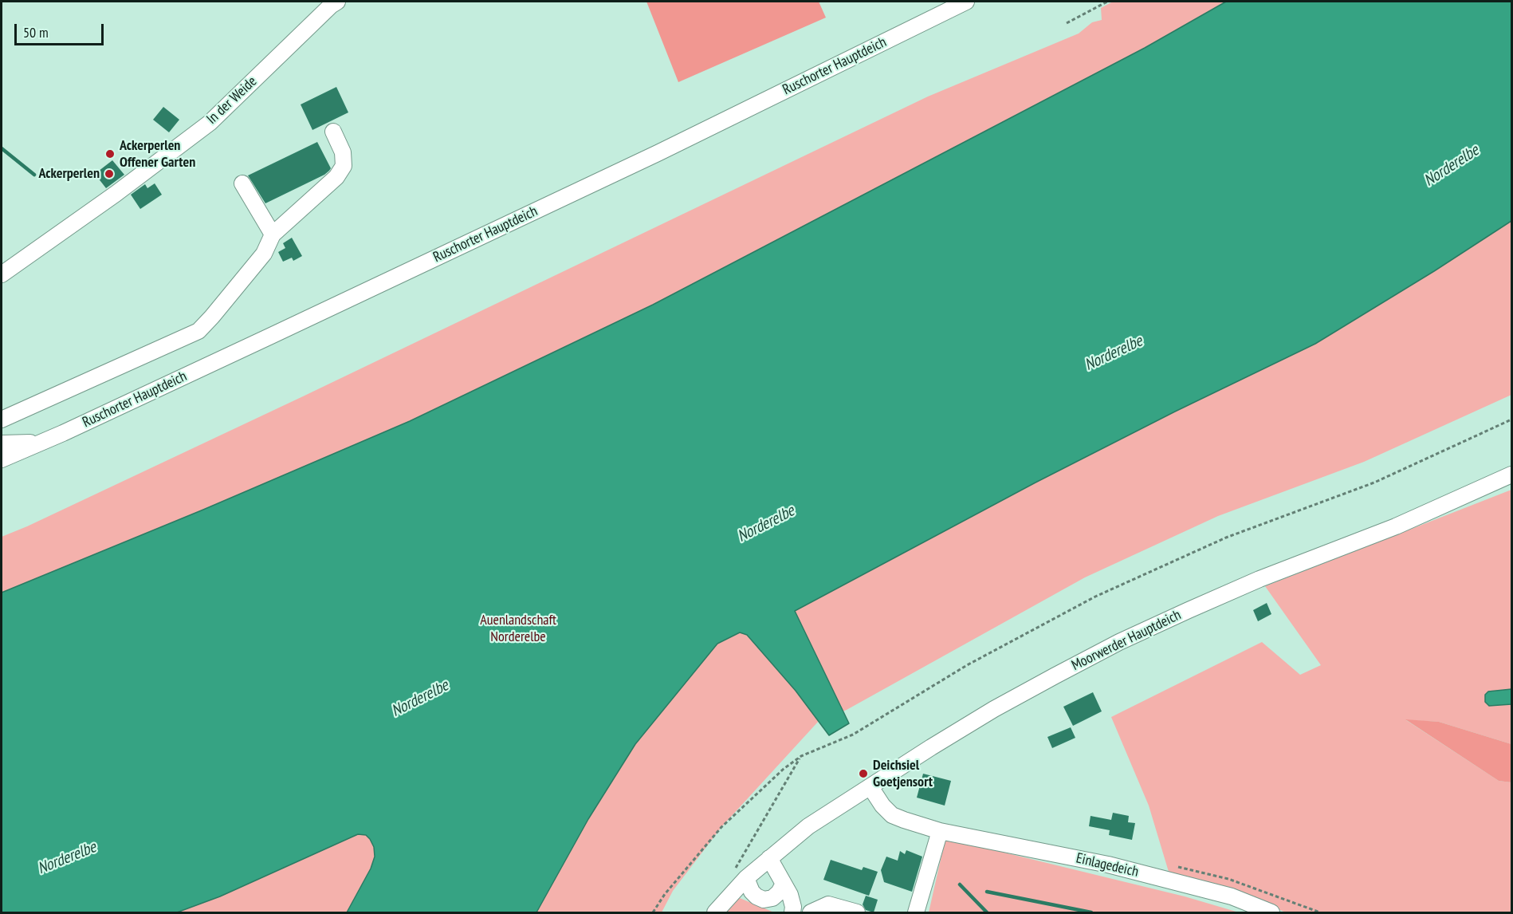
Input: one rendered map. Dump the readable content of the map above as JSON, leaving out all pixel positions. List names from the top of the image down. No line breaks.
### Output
{"streets":{"street":["Ruschorter Hauptdeich","In der Weide","Moorwerder Hauptdeich","Einlagedeich"]},"crossings":[["Moorwerder Hauptdeich","Einlagedeich"]],"water":["Norderelbe"],"parks":["Auenlandschaft Norderelbe"],"places":["Ackerperlen Offener Garten","Ackerperlen","Deichsiel Goetjensort"],"scale_bar":"50 m"}
